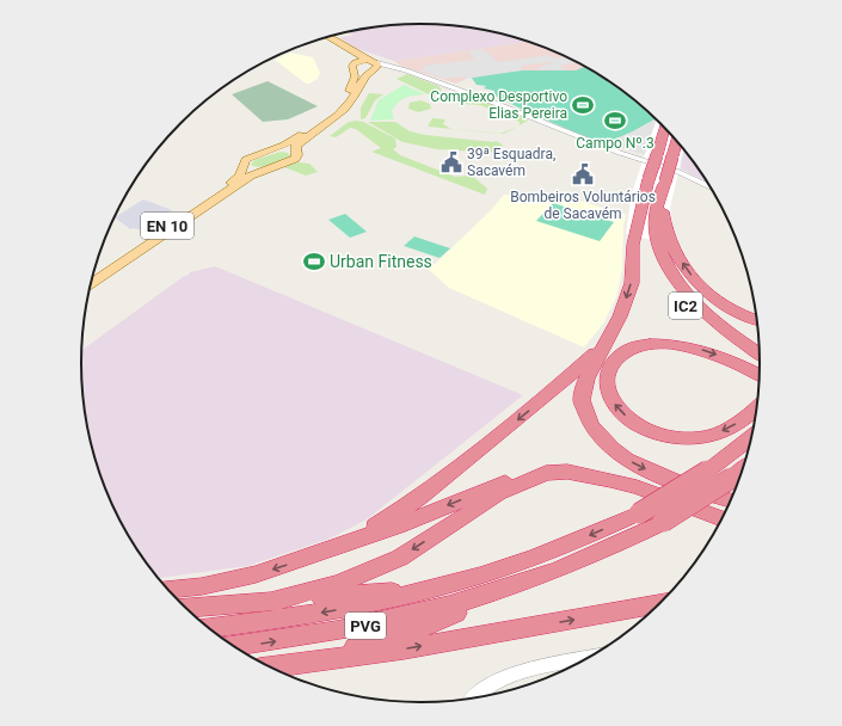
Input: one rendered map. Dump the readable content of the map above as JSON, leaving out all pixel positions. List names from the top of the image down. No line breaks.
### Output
{"streets":{"highway":["IC2","PVG"],"main road":["EN 10"]},"places":{"sports":["Complexo Desportivo Elias Pereira","Campo Nº.3","Urban Fitness"],"public building":["39ª Esquadra, Sacavém","Bombeiros Voluntários de Sacavém"]}}
